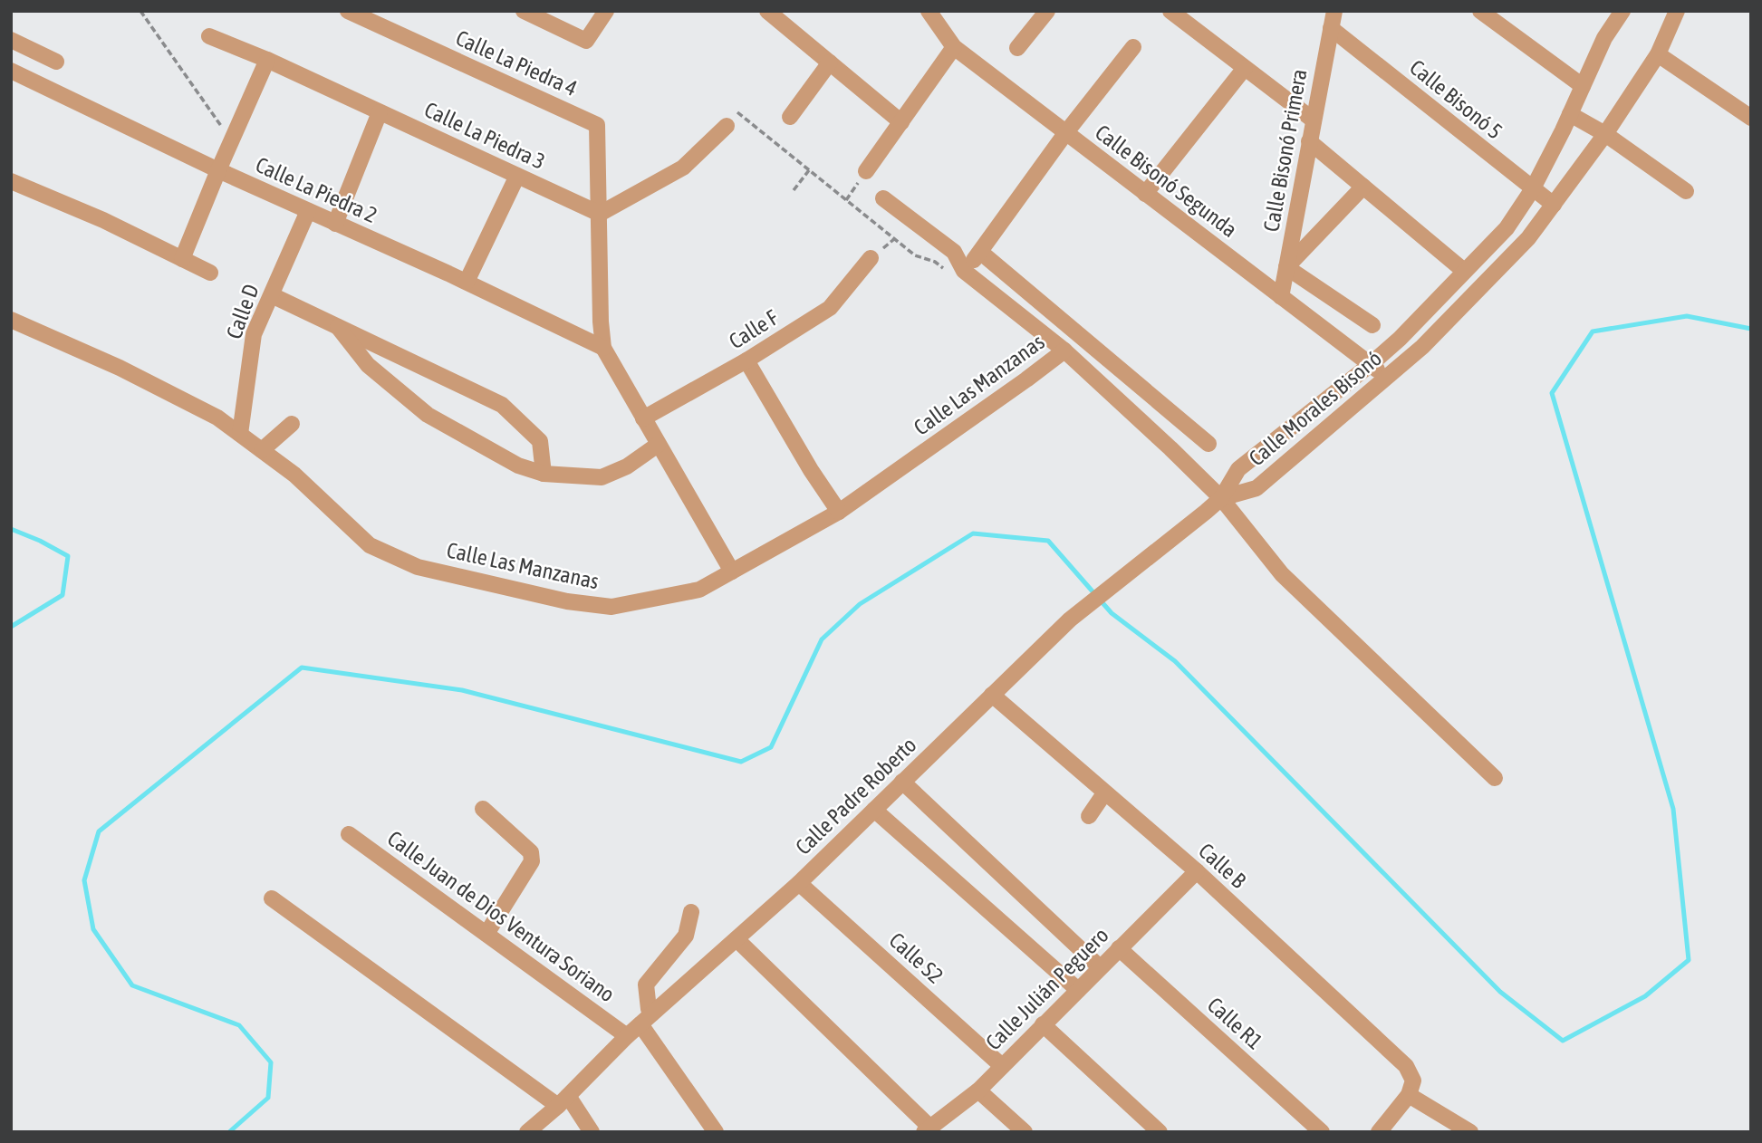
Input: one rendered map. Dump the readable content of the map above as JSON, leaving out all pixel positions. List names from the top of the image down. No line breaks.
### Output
{"streets":{"street":["Calle La Piedra 4","Calle Bisonó 5","Calle La Piedra 3","Calle Bisonó Primera","Calle Bisonó Segunda","Calle La Piedra 2","Calle D","Calle F","Calle Las Manzanas","Calle Morales Bisonó","Calle Padre Roberto","Calle B","Calle Juan de Dios Ventura Soriano","Calle S2","Calle Julián Peguero","Calle R1"]},"crossings":[["Calle La Piedra 4","Calle La Piedra 3"],["Calle Bisonó 5","Calle Bisonó Primera"],["Calle Bisonó 5","Calle Morales Bisonó"],["Calle Bisonó Primera","Calle Bisonó Segunda"],["Calle Bisonó Segunda","Calle Morales Bisonó"],["Calle La Piedra 2","Calle D"],["Calle D","Calle Las Manzanas"],["Calle Morales Bisonó","Calle Padre Roberto"],["Calle Padre Roberto","Calle B"],["Calle Padre Roberto","Calle Juan de Dios Ventura Soriano"],["Calle Padre Roberto","Calle S2"],["Calle B","Calle Julián Peguero"],["Calle S2","Calle Julián Peguero"],["Calle Julián Peguero","Calle R1"]]}
